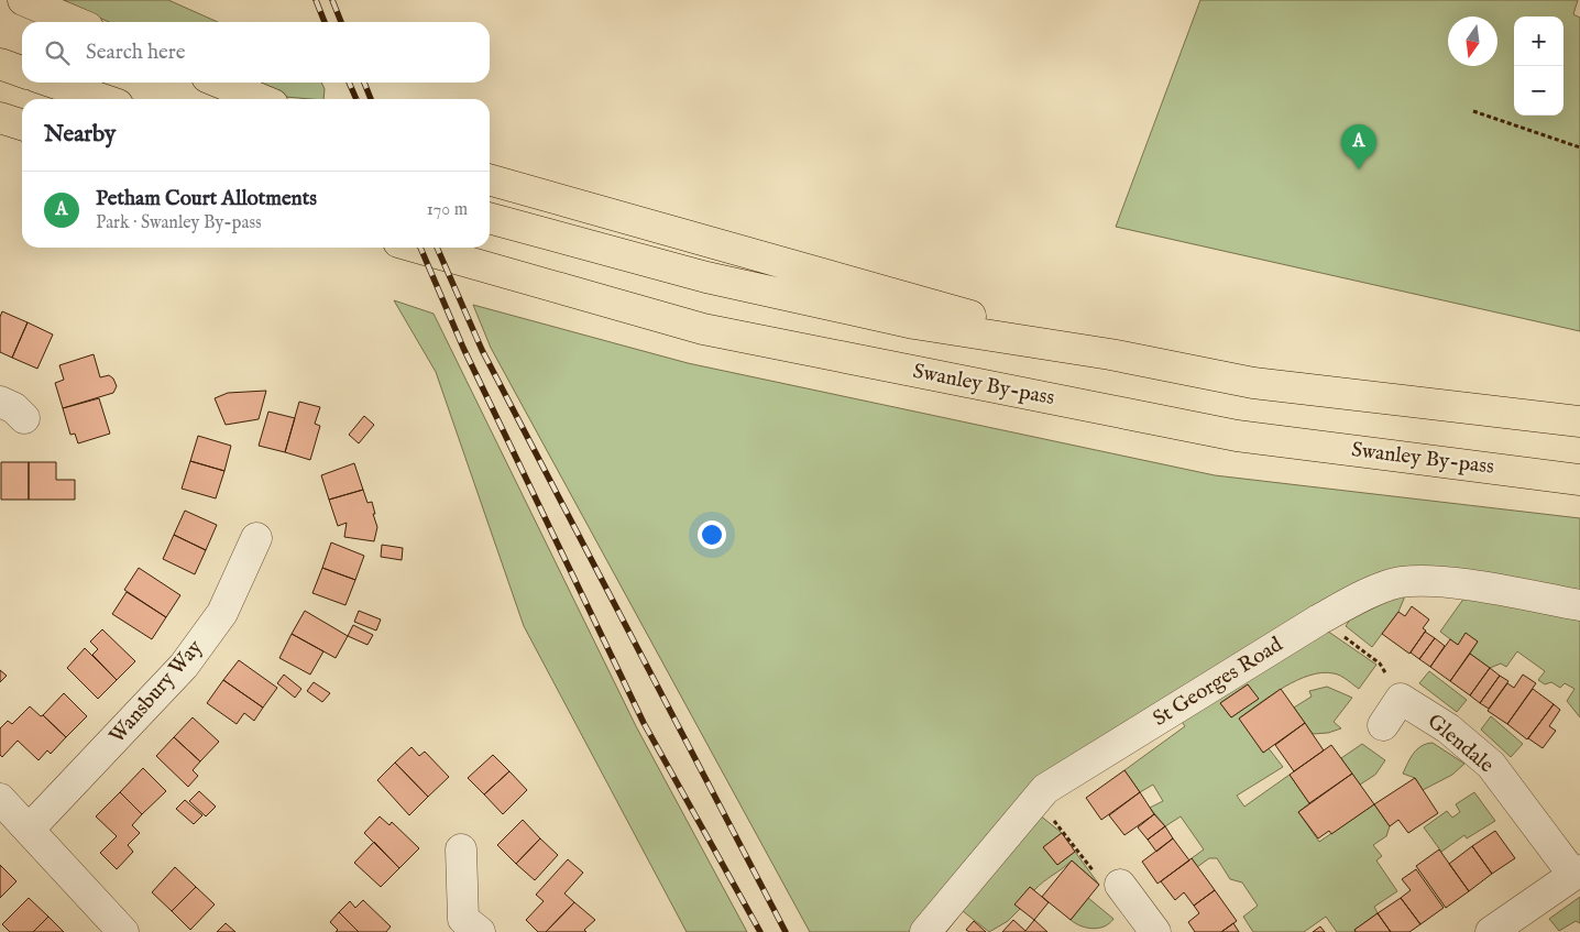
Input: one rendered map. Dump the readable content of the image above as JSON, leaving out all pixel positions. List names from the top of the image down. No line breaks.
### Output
{"streets":{"highway":["Swanley By-pass"],"street":["St Georges Road","Wansbury Way","Glendale"]},"north":"bottom","page":{"map_buttons":["+","−"],"search":"Search here","heading":"Nearby","pins":"A","list":[{"mark":"A","name":"Petham Court Allotments","note":"Park · Swanley By-pass","value":"170 m"}]}}
